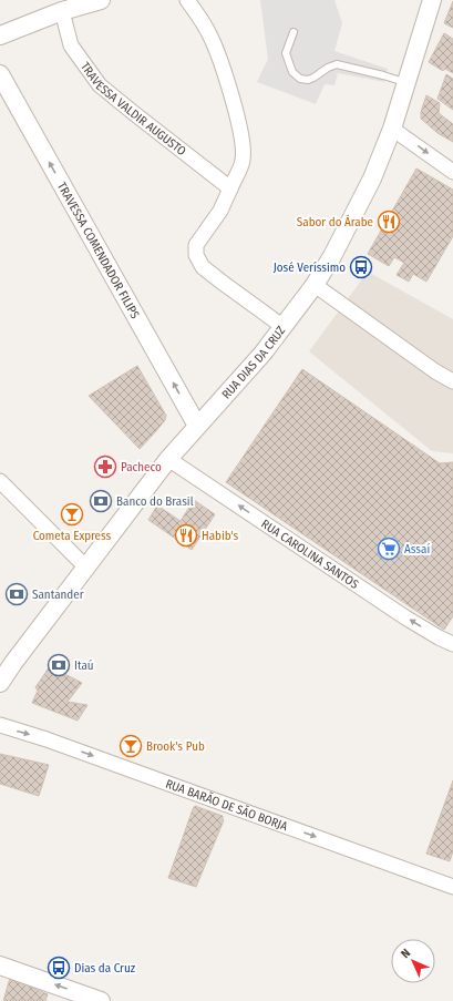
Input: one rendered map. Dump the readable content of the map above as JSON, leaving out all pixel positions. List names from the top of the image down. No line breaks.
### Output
{"streets":{"street":["TRAVESSA VALDIR AUGUSTO","TRAVESSA COMENDADOR FILIPS","RUA DIAS DA CRUZ","RUA CAROLINA SANTOS","RUA BARÃO DE SÃO BORJA"]},"crossings":[["TRAVESSA COMENDADOR FILIPS","RUA DIAS DA CRUZ"],["RUA DIAS DA CRUZ","RUA CAROLINA SANTOS"]],"one_way":["TRAVESSA COMENDADOR FILIPS","RUA CAROLINA SANTOS","RUA BARÃO DE SÃO BORJA"],"places":{"restaurant":["Sabor do Árabe","Habib's"],"bus stop":["José Veríssimo","Dias da Cruz"],"pharmacy":["Pacheco"],"bank":["Banco do Brasil","Santander","Itaú"],"bar":["Cometa Express","Brook's Pub"],"supermarket":["Assaí"]},"north":"top left"}
